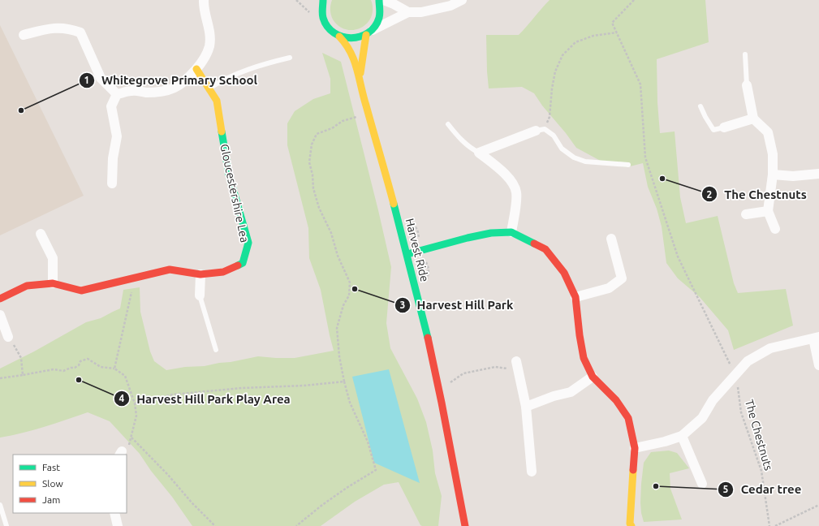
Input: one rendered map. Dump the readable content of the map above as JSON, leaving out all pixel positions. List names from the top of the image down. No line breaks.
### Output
{"streets":{"street":["Gloucestershire Lea","Harvest Ride"],"path":["The Chestnuts"]},"places":["Whitegrove Primary School","The Chestnuts","Harvest Hill Park","Harvest Hill Park Play Area","Cedar tree"],"legend":["Fast","Slow","Jam"]}
